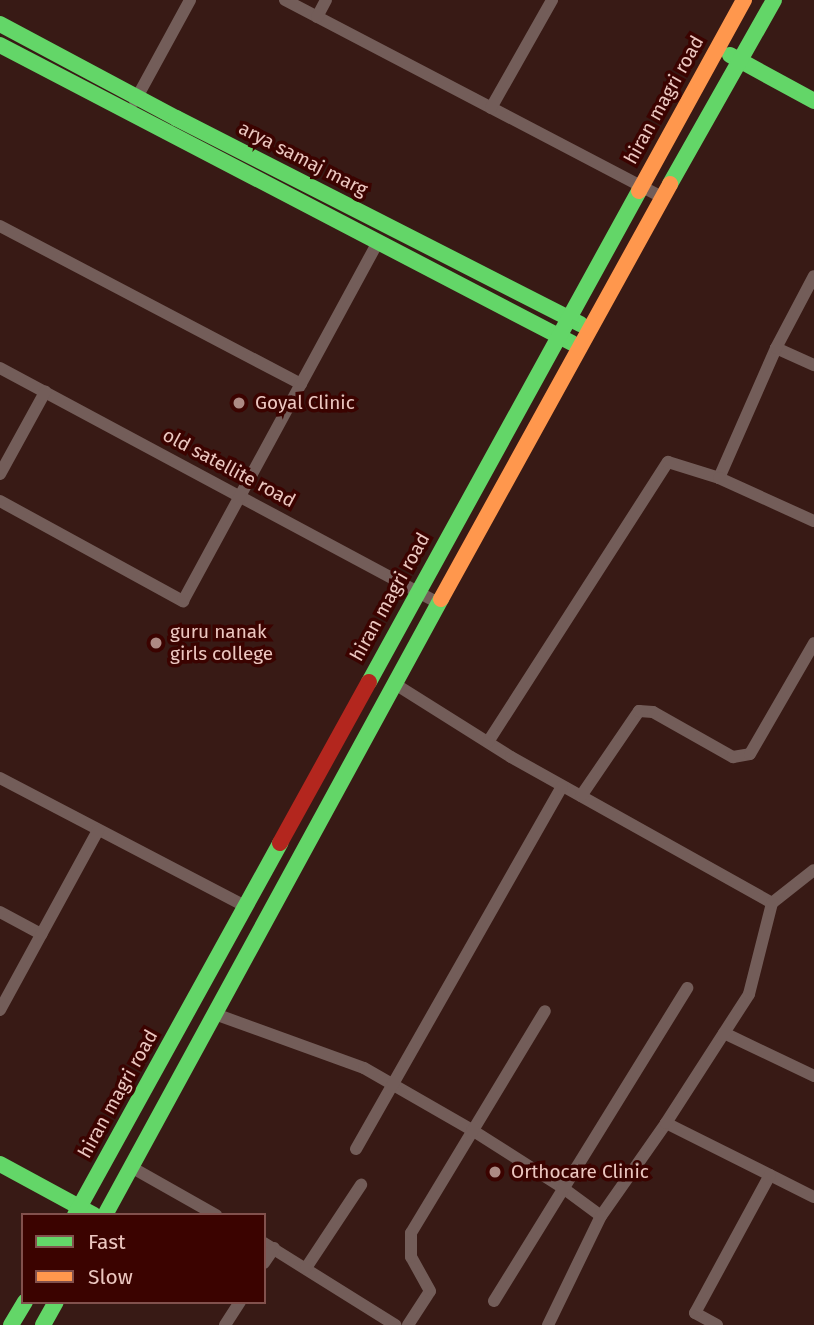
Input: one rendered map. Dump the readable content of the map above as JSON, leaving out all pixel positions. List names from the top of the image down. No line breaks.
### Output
{"streets":{"street":["hiran magri road","arya samaj marg","old satellite road"]},"crossings":[["hiran magri road","arya samaj marg"],["hiran magri road","old satellite road"]],"places":["Goyal Clinic","guru nanak girls college","Orthocare Clinic"],"legend":["Fast","Slow"]}
